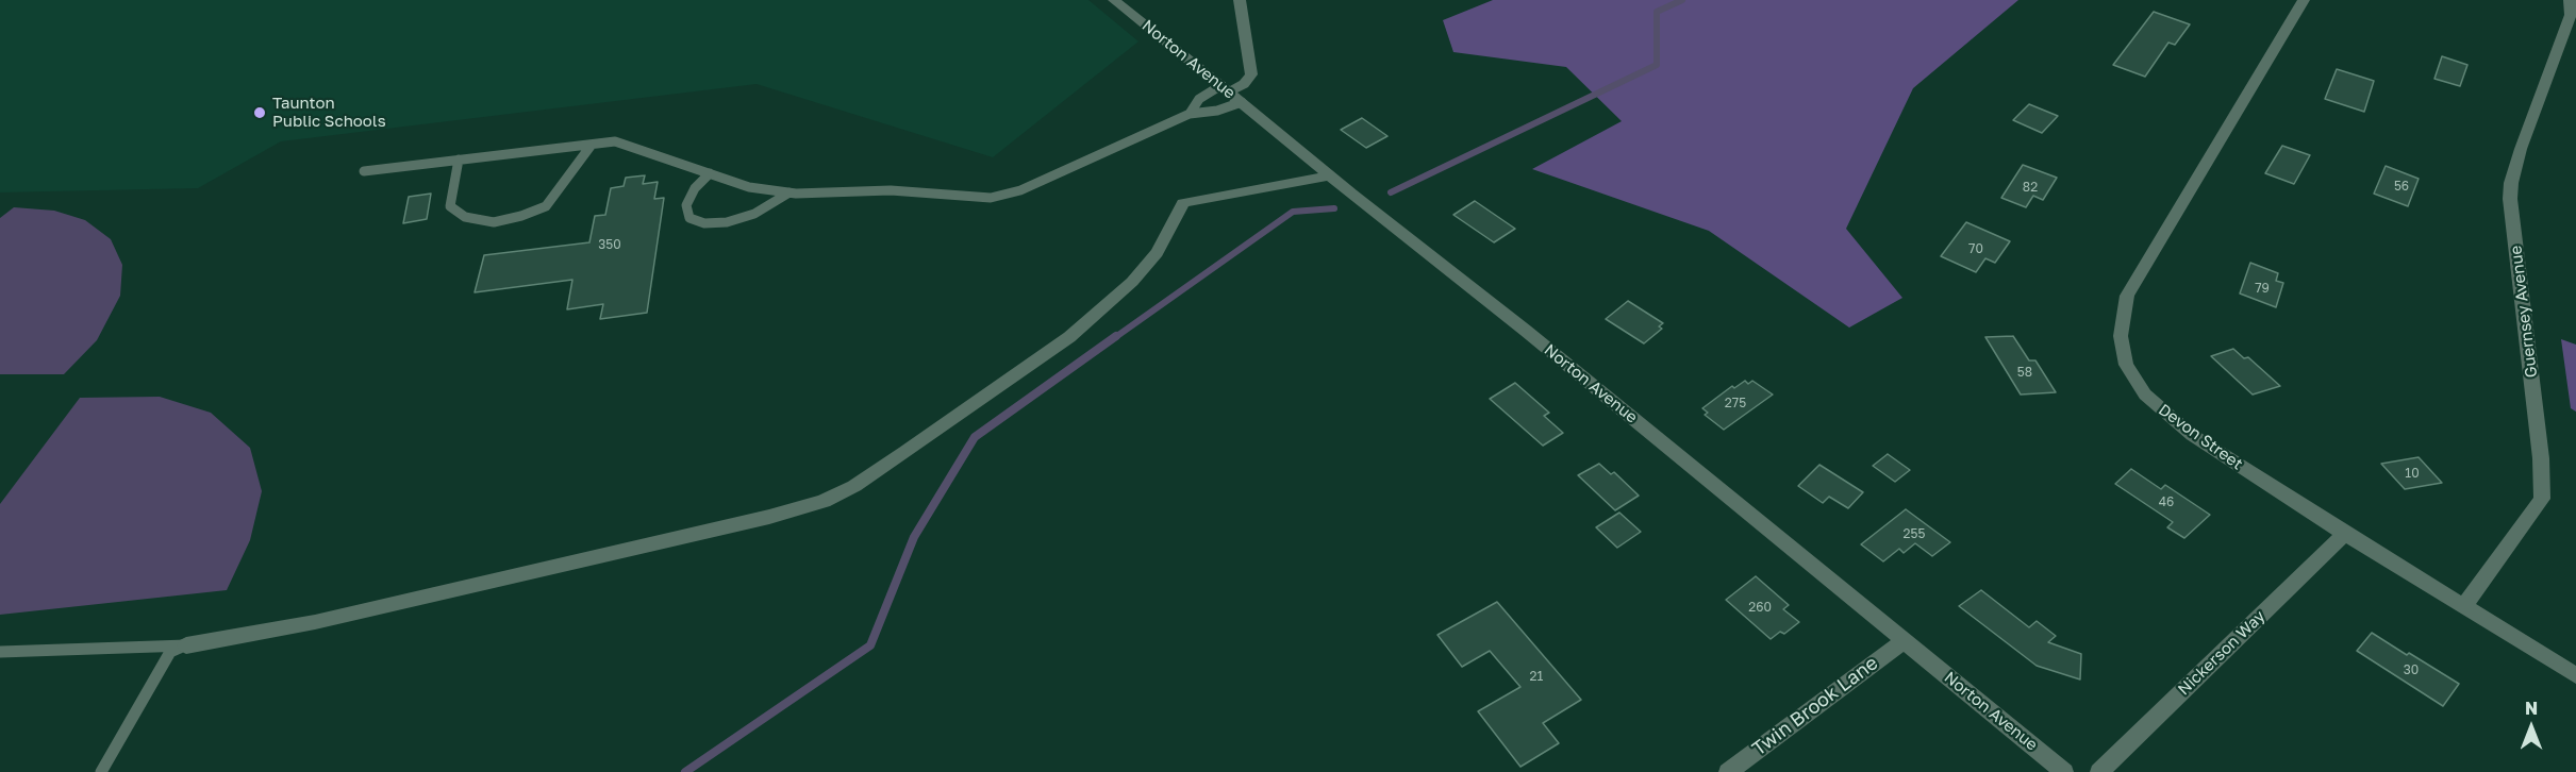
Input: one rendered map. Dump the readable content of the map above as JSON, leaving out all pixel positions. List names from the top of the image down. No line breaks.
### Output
{"streets":{"street":["Norton Avenue","Guernsey Avenue","Devon Street","Nickerson Way","Twin Brook Lane"]},"crossings":[["Norton Avenue","Twin Brook Lane"],["Guernsey Avenue","Devon Street"],["Devon Street","Nickerson Way"]],"places":["Taunton Public Schools"],"house_numbers":["56","82","350","70","79","58","275","10","46","255","260","30","21"],"north":"top"}
